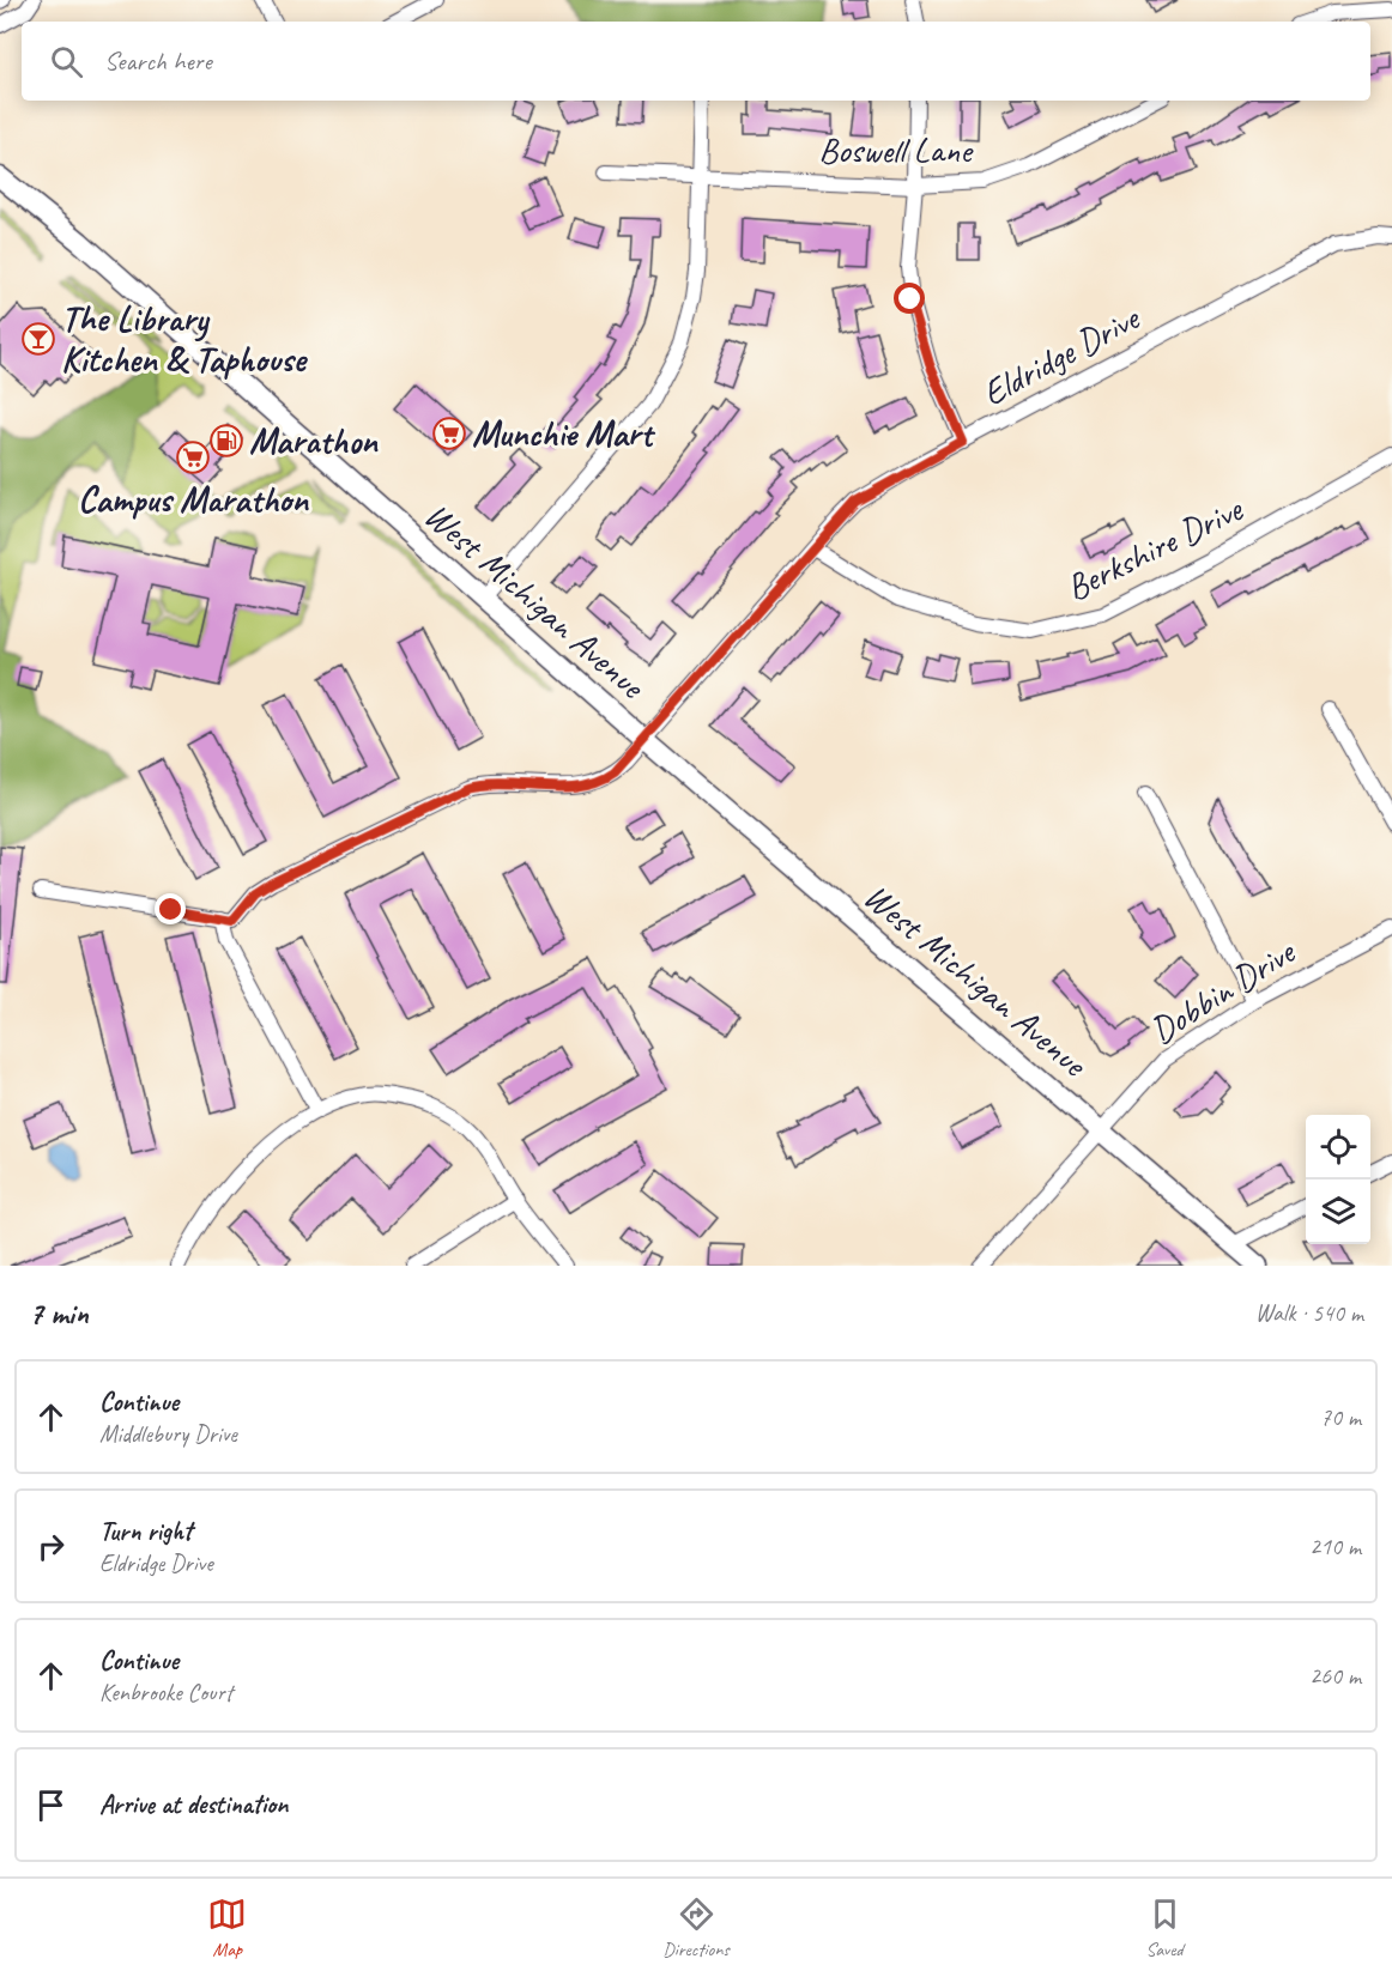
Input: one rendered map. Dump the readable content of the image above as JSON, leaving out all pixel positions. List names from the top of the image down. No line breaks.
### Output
{"streets":{"street":["Boswell Lane","Eldridge Drive","Berkshire Drive","West Michigan Avenue","Dobbin Drive"]},"crossings":[["Eldridge Drive","Berkshire Drive"],["Eldridge Drive","West Michigan Avenue"],["West Michigan Avenue","Dobbin Drive"]],"places":{"bar":["The Library Kitchen & Taphouse"],"supermarket":["Munchie Mart","Campus Marathon"],"fuel station":["Marathon"]},"page":{"search":"Search here","heading":["7 min","Walk · 540 m"],"list":[["Continue","Middlebury Drive","70 m"],["Turn right","Eldridge Drive","210 m"],["Continue","Kenbrooke Court","260 m"],"Arrive at destination"],"nav":["Map","Directions","Saved"]}}
